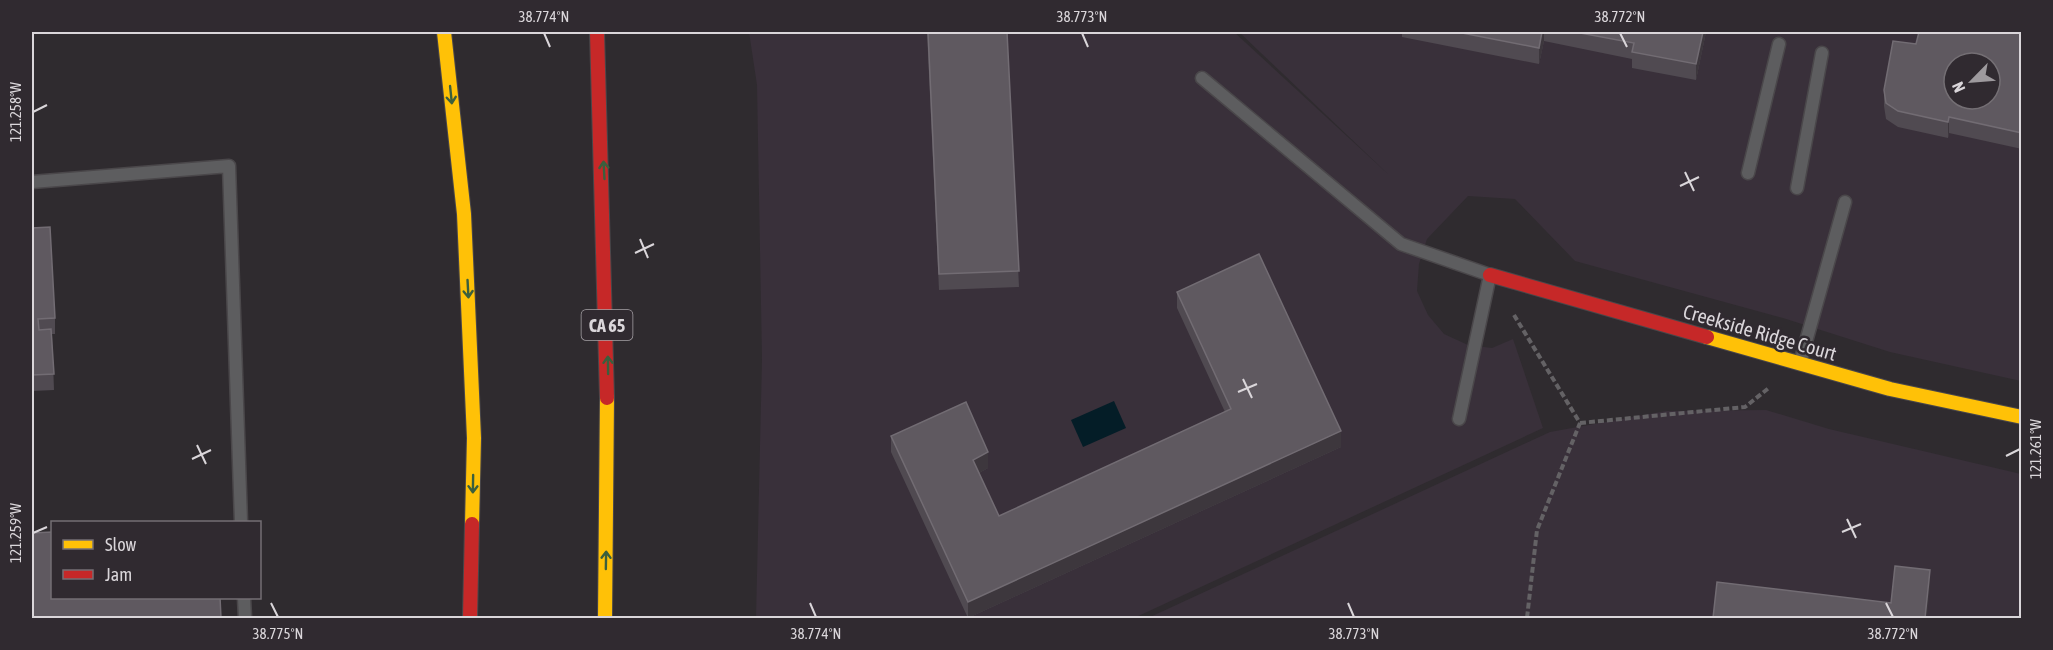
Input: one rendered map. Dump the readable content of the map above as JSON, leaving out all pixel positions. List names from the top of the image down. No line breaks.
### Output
{"streets":{"main road":["CA 65","Creekside Ridge Court"]},"legend":["Slow","Jam"],"north":"bottom left","coordinates":["38.774°N","38.773°N","38.772°N","121.258°W","121.261°W","121.259°W","38.775°N"]}
